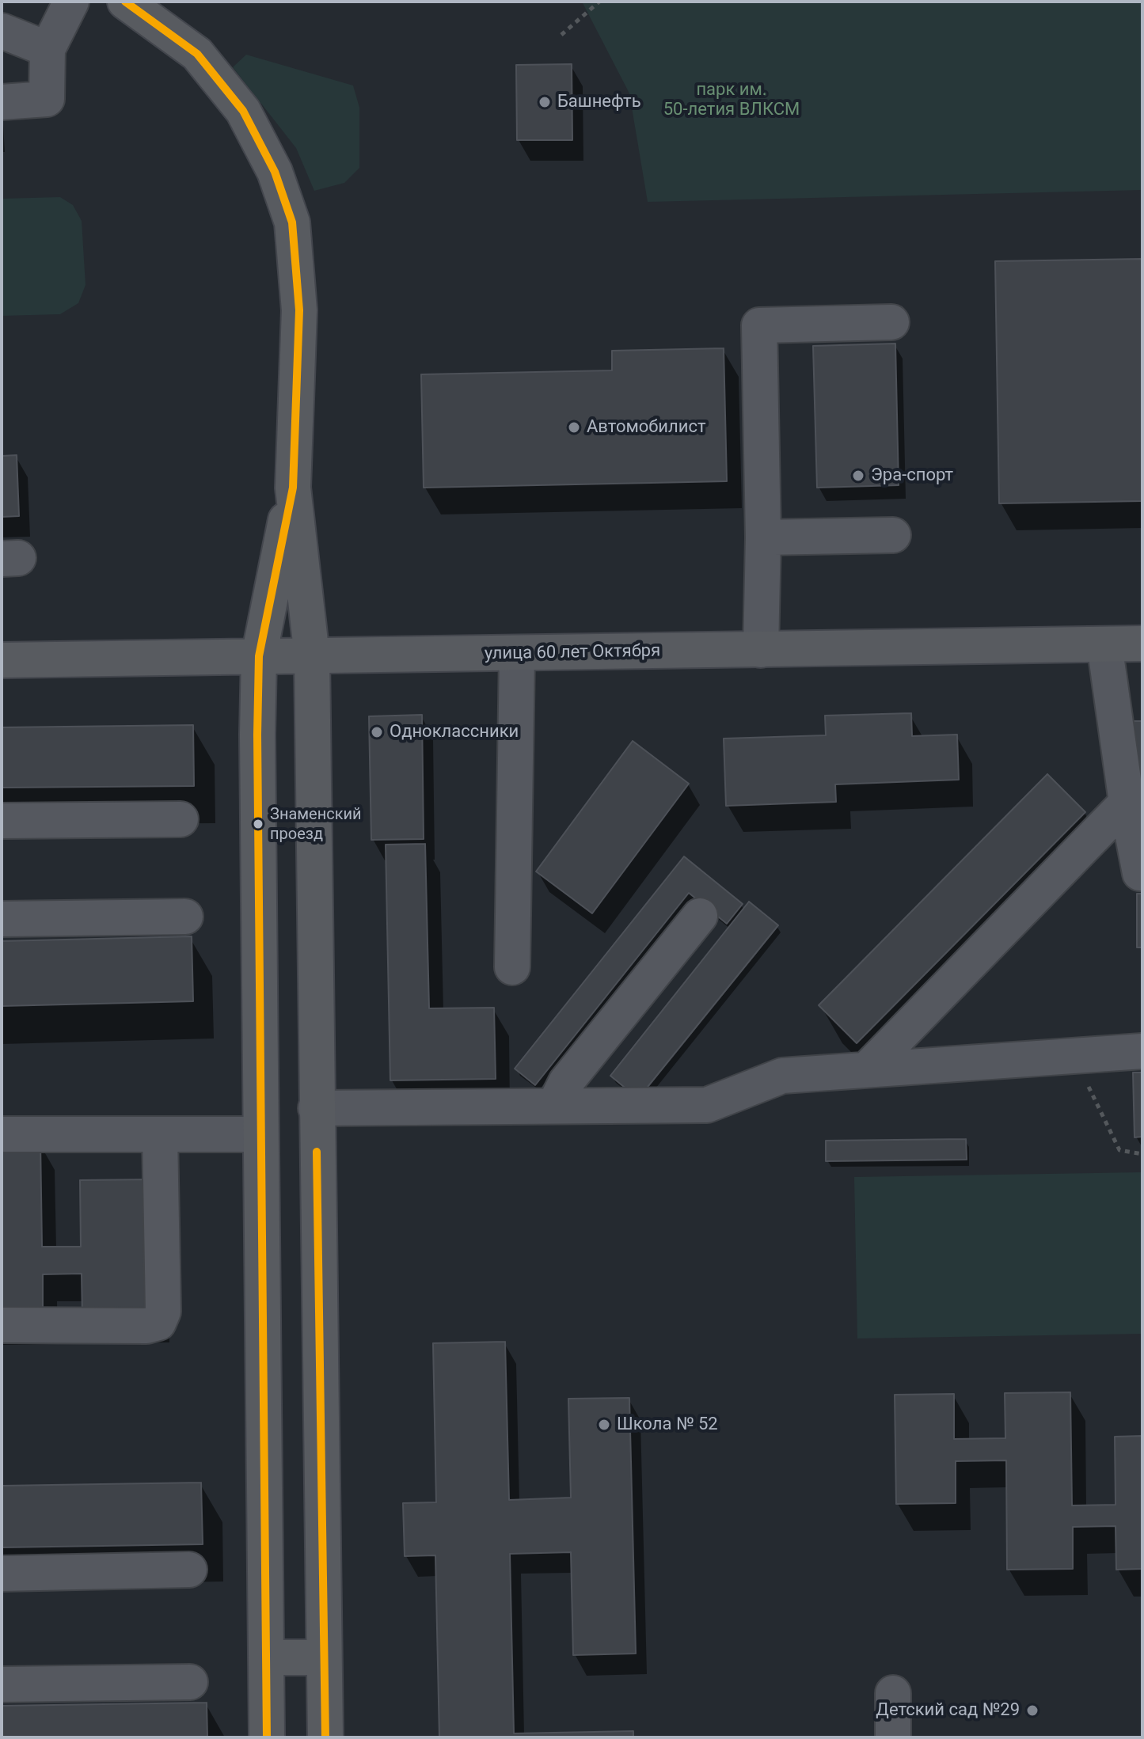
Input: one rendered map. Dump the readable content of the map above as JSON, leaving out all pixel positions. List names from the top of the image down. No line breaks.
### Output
{"streets":{"main road":["улица 60 лет Октября"]},"parks":["парк им. 50-летия ВЛКСМ"],"places":["Башнефть","Автомобилист","Эра-спорт","Одноклассники","Знаменский проезд","Школа № 52","Детский сад №29"]}
